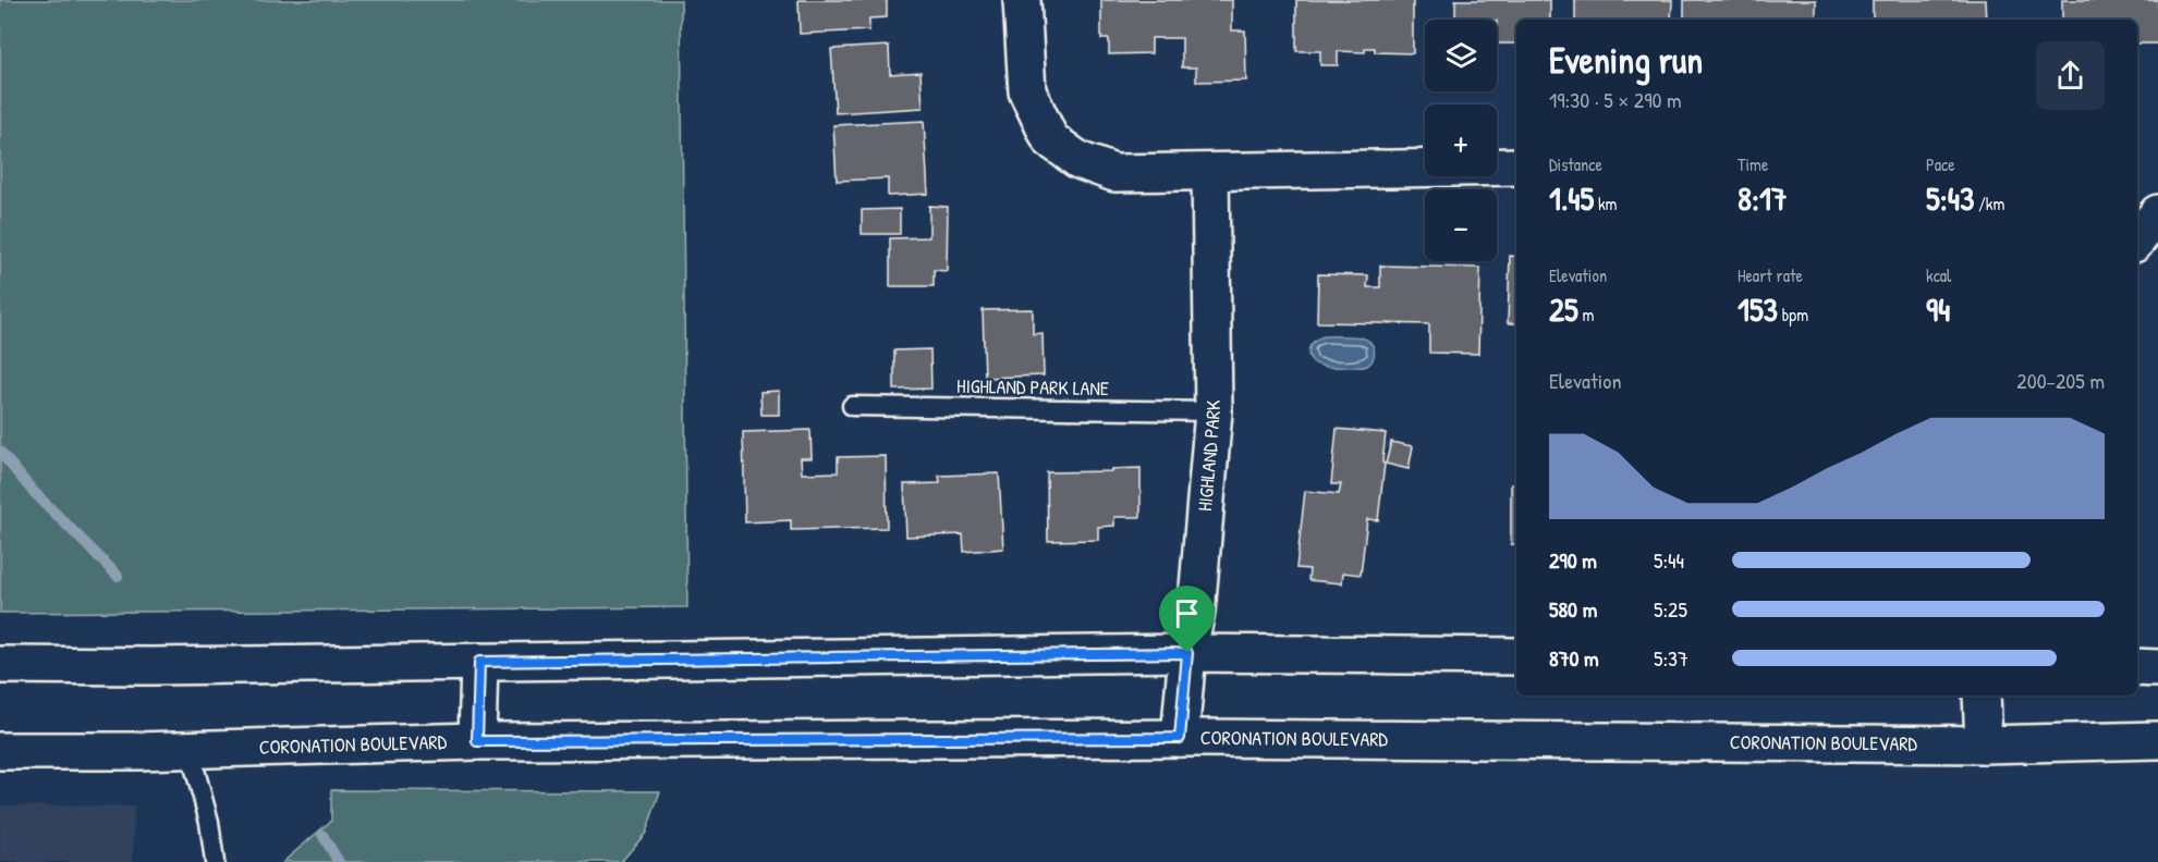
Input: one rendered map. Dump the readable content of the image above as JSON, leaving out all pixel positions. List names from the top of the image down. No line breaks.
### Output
{"streets":{"main road":["HIGHLAND PARK","CORONATION BOULEVARD"],"lane":["HIGHLAND PARK LANE"]},"crossings":[["HIGHLAND PARK LANE","HIGHLAND PARK"],["HIGHLAND PARK","CORONATION BOULEVARD"]],"page":{"map_buttons":["+","−"],"heading":["Evening run","19:30 · 5 × 290 m"],"stats":[["Distance","1.45 km"],["Time","8:17"],["Pace","5:43 /km"],["Elevation","25 m"],["Heart rate","153 bpm"],["kcal","94"]],"chart":["Elevation","200–205 m"],"list":[{"name":"290 m","note":"5:44"},{"name":"580 m","note":"5:25"},{"name":"870 m","note":"5:37"}]}}
